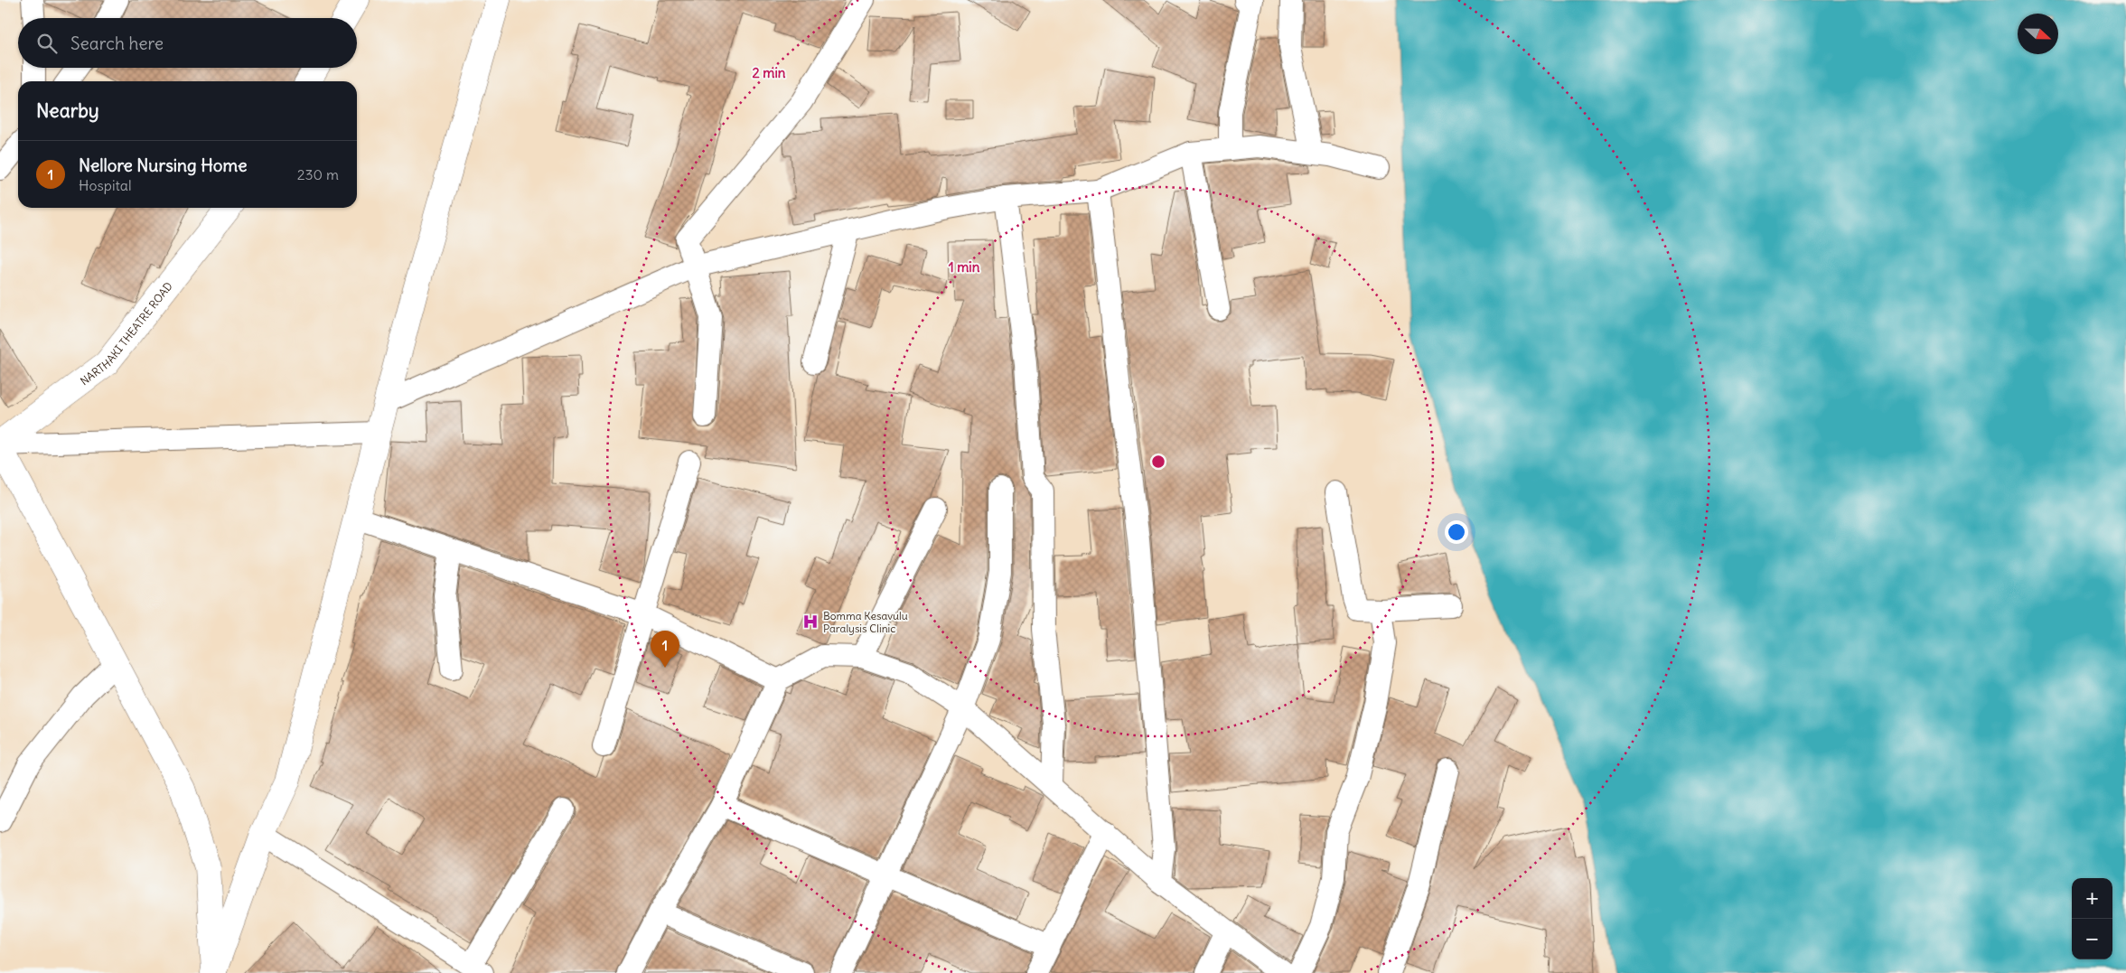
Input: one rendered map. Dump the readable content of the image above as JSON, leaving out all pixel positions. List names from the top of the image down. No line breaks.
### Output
{"streets":{"main road":["NARTHAKI THEATRE ROAD"]},"places":{"hospital":["Bomma Kesavulu Paralysis Clinic"]},"north":"right","page":{"search":"Search here","heading":"Nearby","list":[{"mark":"1","name":"Nellore Nursing Home","note":"Hospital","value":"230 m"}],"pins":"1","map_buttons":["+","−"]},"rings":["2 min","1 min"]}
